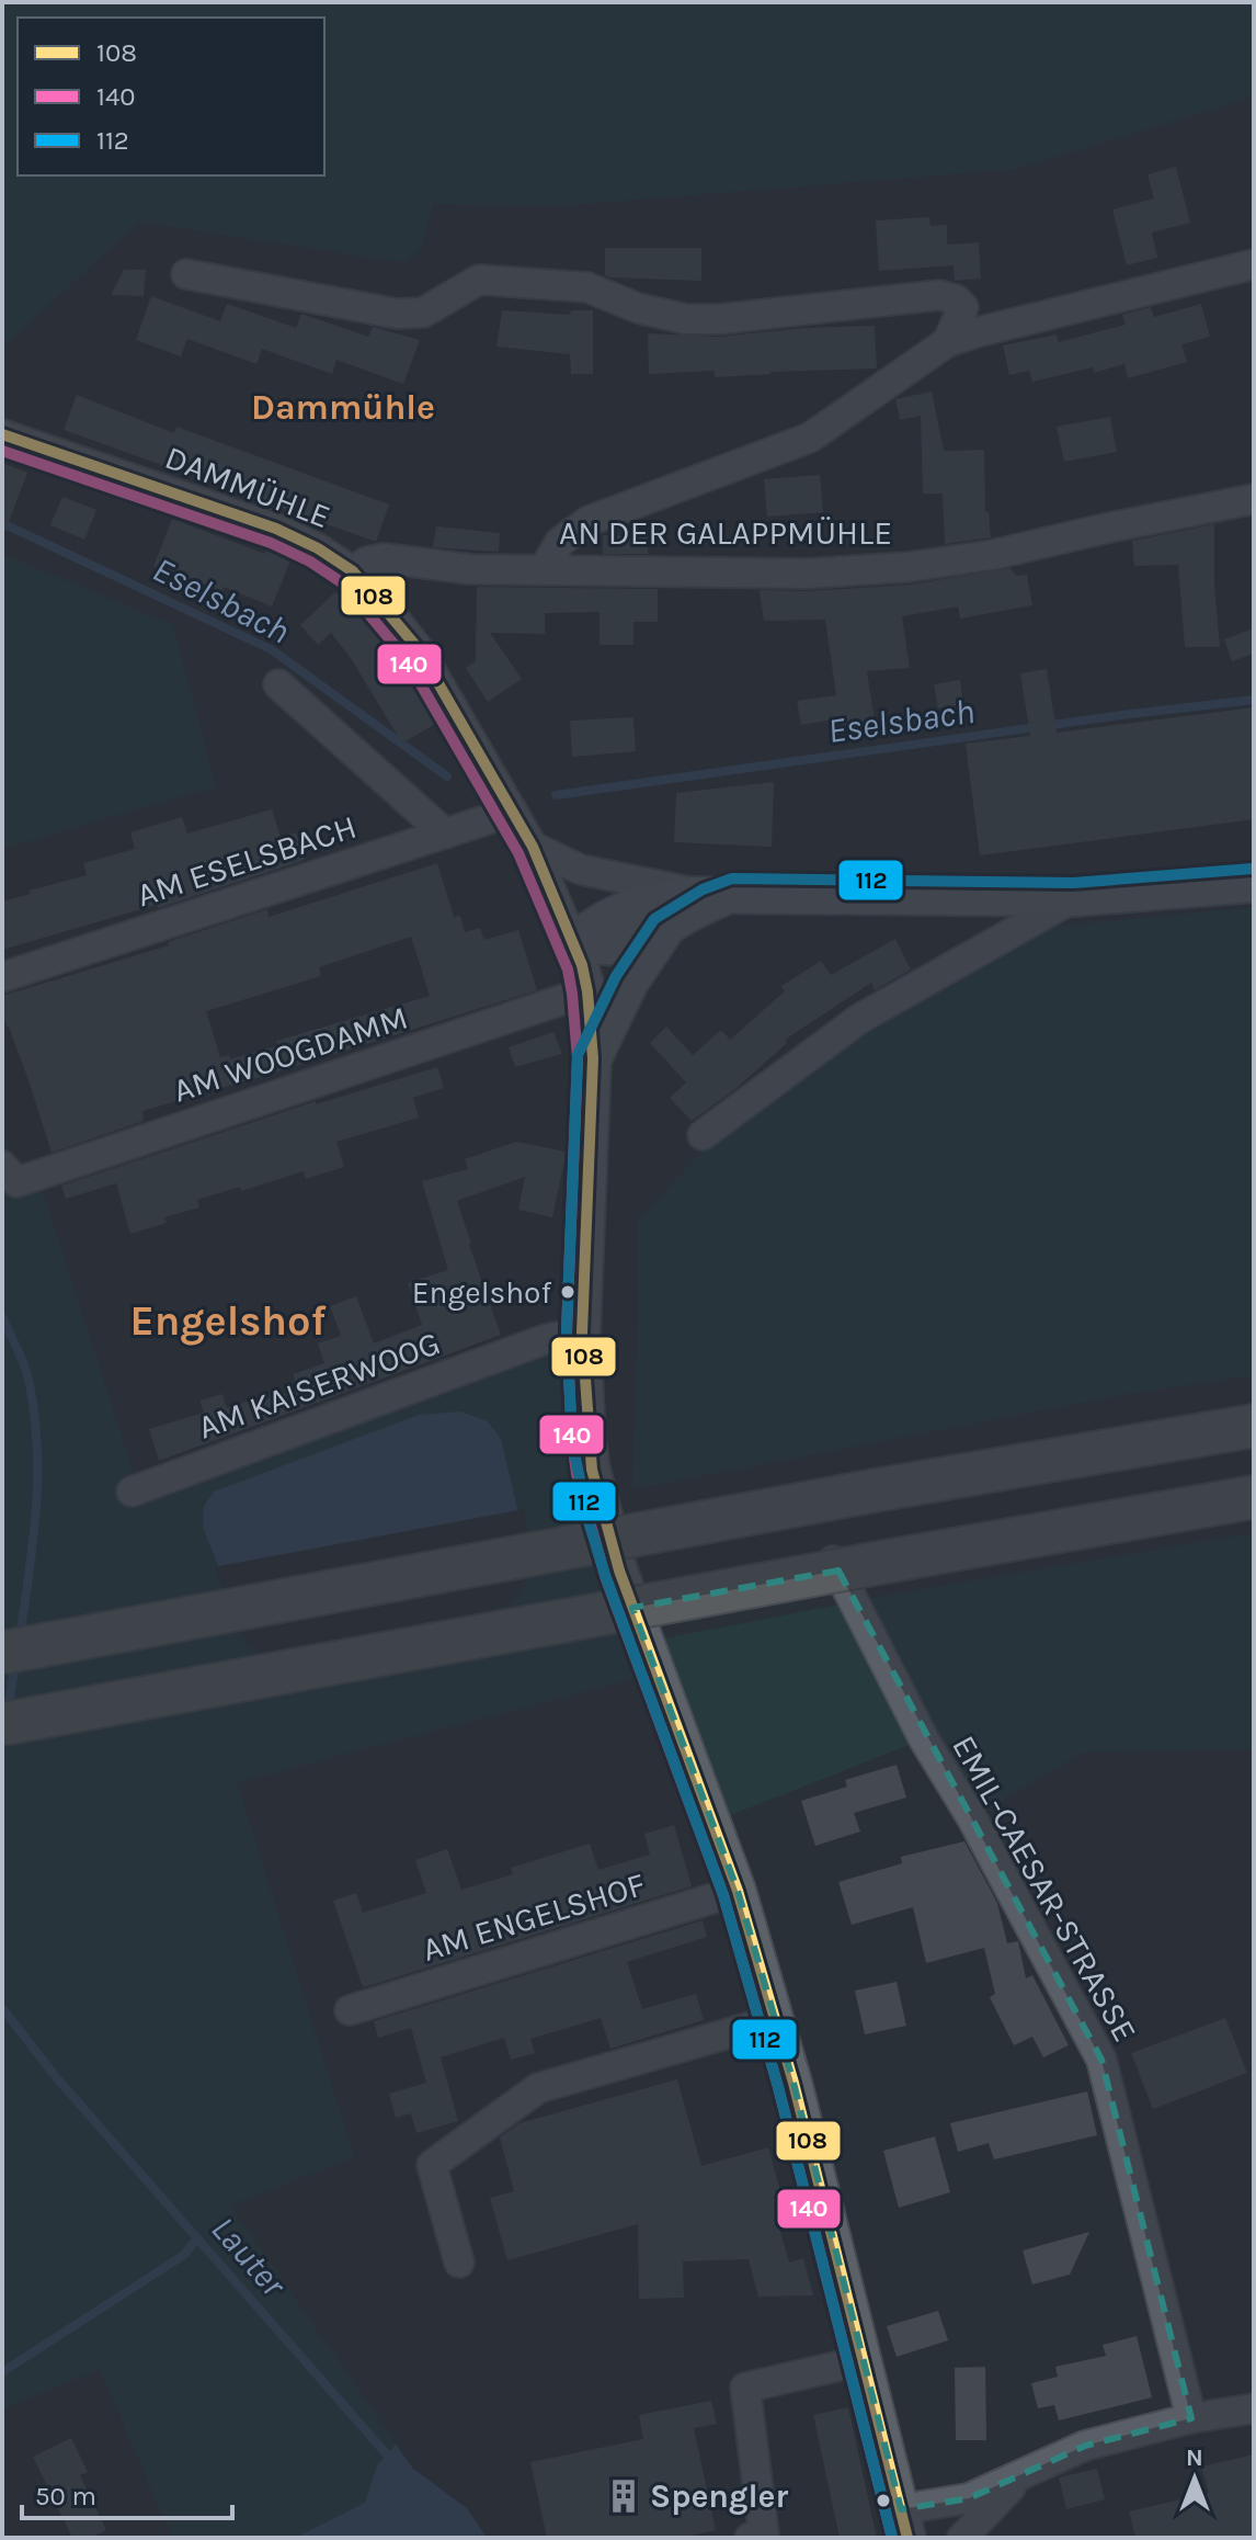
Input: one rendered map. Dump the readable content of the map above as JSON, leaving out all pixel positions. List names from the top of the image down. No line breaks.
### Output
{"streets":{"street":["DAMMÜHLE","AN DER GALAPPMÜHLE","AM ESELSBACH","AM WOOGDAMM","AM KAISERWOOG","EMIL-CAESAR-STRASSE","AM ENGELSHOF"]},"crossings":[["DAMMÜHLE","AN DER GALAPPMÜHLE"],["DAMMÜHLE","AM ESELSBACH"]],"districts":["Dammühle","Engelshof"],"water":["Eselsbach","Lauter"],"places":{"other":["Engelshof"],"building":["Spengler"]},"lines":["transit line 108","transit line 140","transit line 112"],"legend":["108","140","112"],"scale_bar":"50 m","north":"top"}
